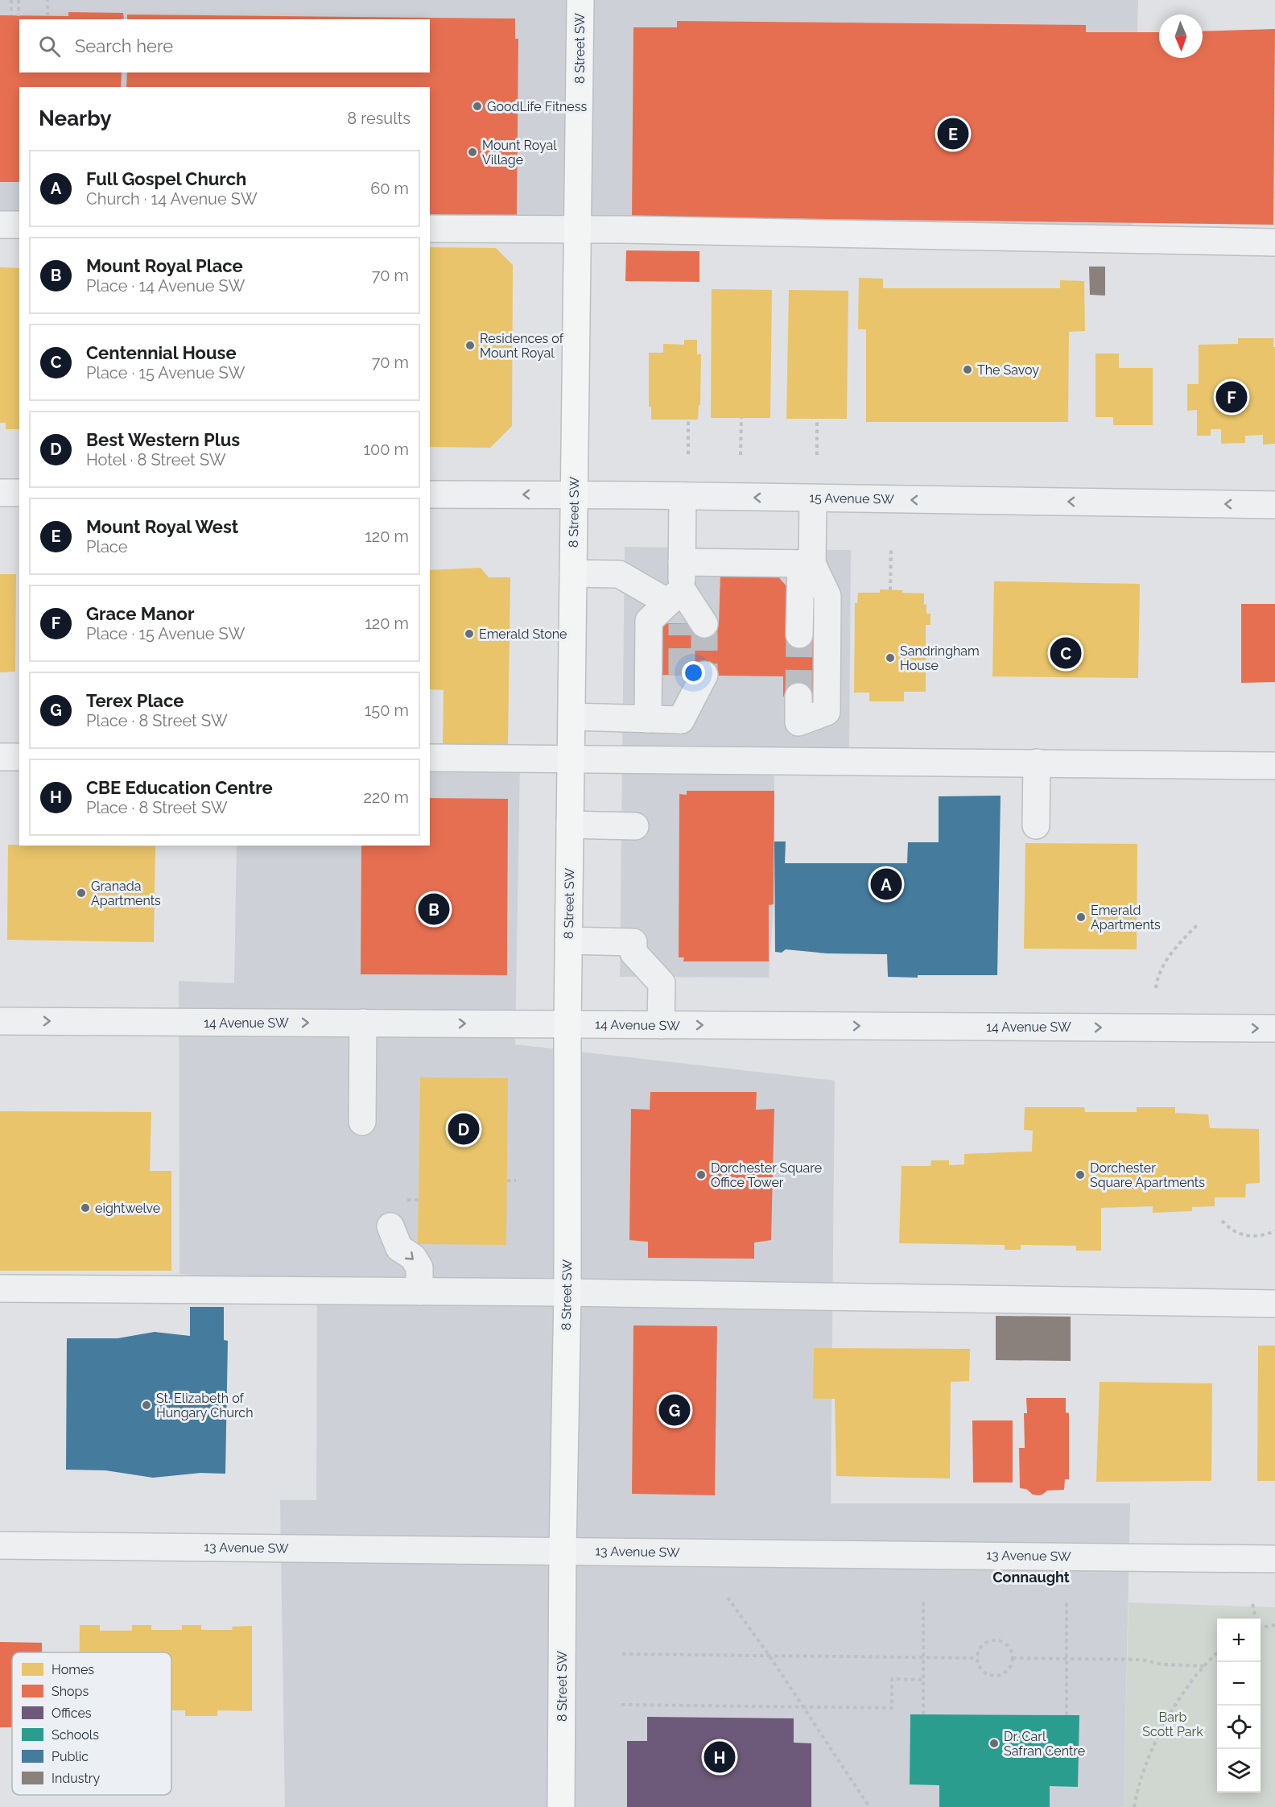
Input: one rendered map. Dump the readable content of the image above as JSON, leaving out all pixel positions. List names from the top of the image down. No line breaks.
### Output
{"streets":{"main road":["8 Street SW"],"street":["15 Avenue SW","14 Avenue SW","13 Avenue SW"]},"crossings":[["8 Street SW","15 Avenue SW"],["8 Street SW","14 Avenue SW"],["8 Street SW","13 Avenue SW"]],"one_way":["15 Avenue SW","14 Avenue SW"],"districts":["Connaught"],"parks":["Barb Scott Park"],"places":["GoodLife Fitness","Mount Royal Village","Residences of Mount Royal","The Savoy","Emerald Stone","Sandringham House","Granada Apartments","Emerald Apartments","Dorchester Square Office Tower","Dorchester Square Apartments","eightwelve","St. Elizabeth of Hungary Church","Dr. Carl Safran Centre"],"legend":["Homes","Shops","Offices","Schools","Public","Industry"],"north":"bottom","page":{"search":"Search here","heading":["Nearby","8 results"],"pins":["E","F","C","A","B","D","G","H"],"list":[{"mark":"A","name":"Full Gospel Church","note":"Church · 14 Avenue SW","value":"60 m"},{"mark":"B","name":"Mount Royal Place","note":"Place · 14 Avenue SW","value":"70 m"},{"mark":"C","name":"Centennial House","note":"Place · 15 Avenue SW","value":"70 m"},{"mark":"D","name":"Best Western Plus","note":"Hotel · 8 Street SW","value":"100 m"},{"mark":"E","name":"Mount Royal West","note":"Place","value":"120 m"},{"mark":"F","name":"Grace Manor","note":"Place · 15 Avenue SW","value":"120 m"},{"mark":"G","name":"Terex Place","note":"Place · 8 Street SW","value":"150 m"},{"mark":"H","name":"CBE Education Centre","note":"Place · 8 Street SW","value":"220 m"}],"map_buttons":["+","−"]}}
